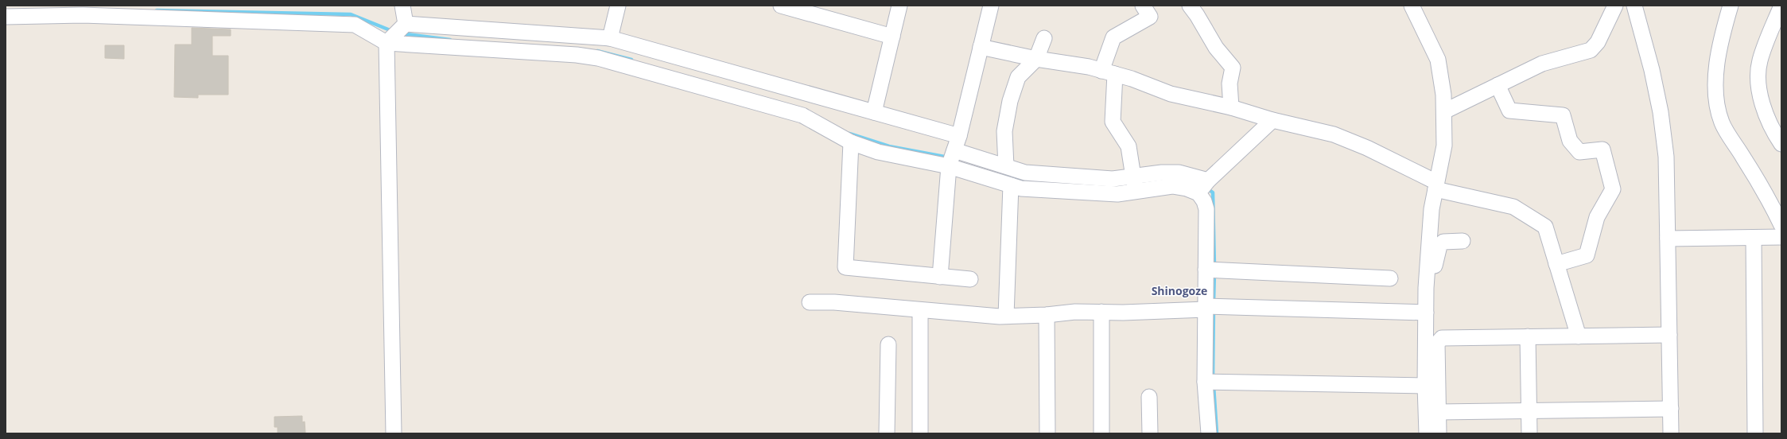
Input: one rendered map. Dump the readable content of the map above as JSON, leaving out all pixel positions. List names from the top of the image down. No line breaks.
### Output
{"districts":["Shinogoze"]}
